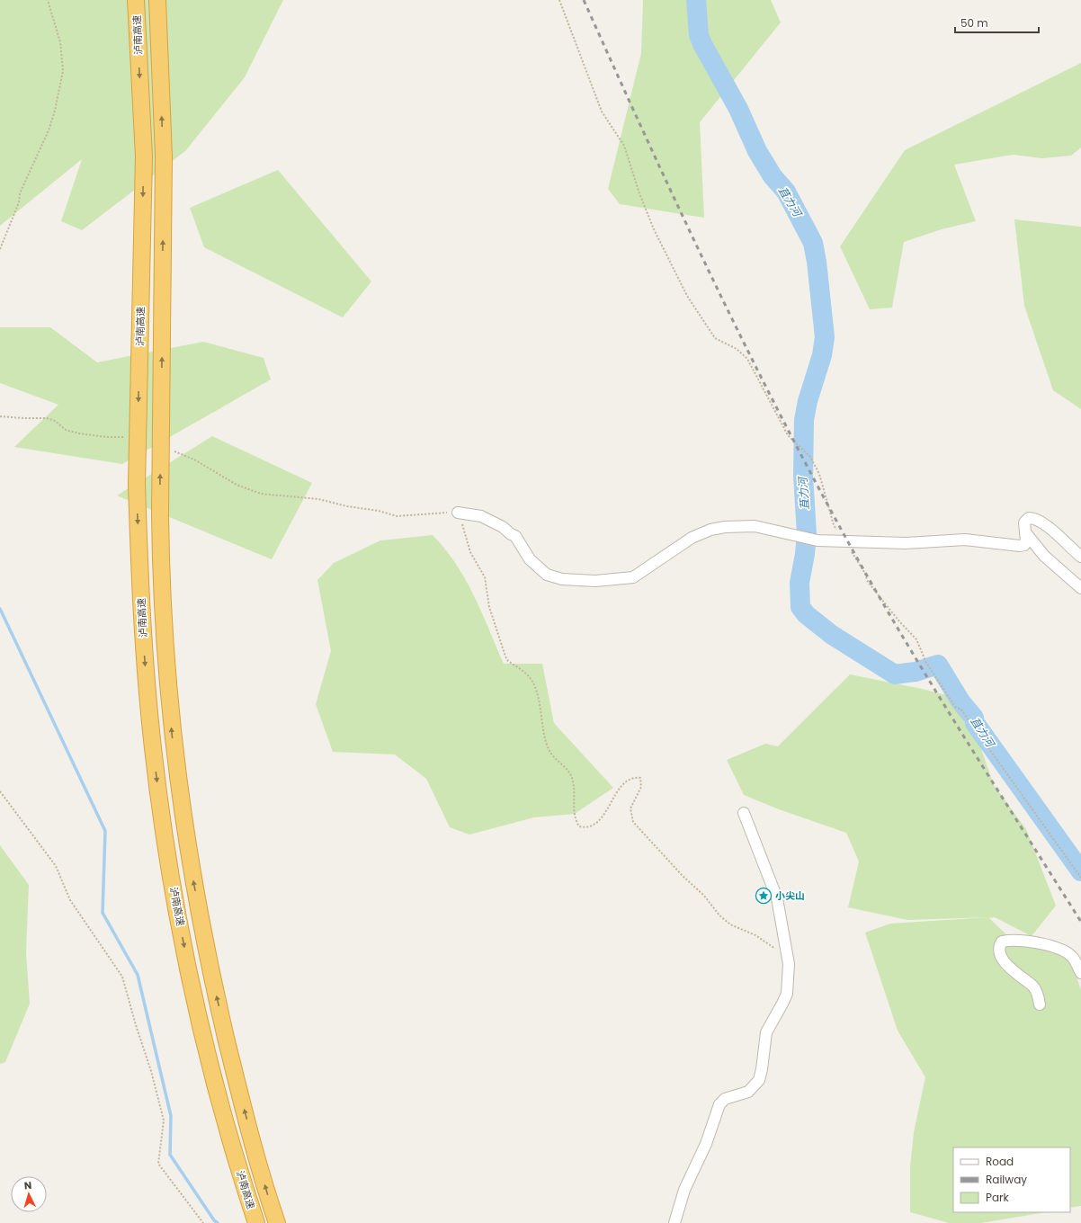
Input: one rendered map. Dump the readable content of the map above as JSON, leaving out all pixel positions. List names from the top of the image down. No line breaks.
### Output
{"streets":{"highway":["泸南高速"]},"water":["苴力河"],"places":{"place":["小尖山"]},"legend":["Road","Railway","Park"],"scale_bar":"50 m","north":"top"}
